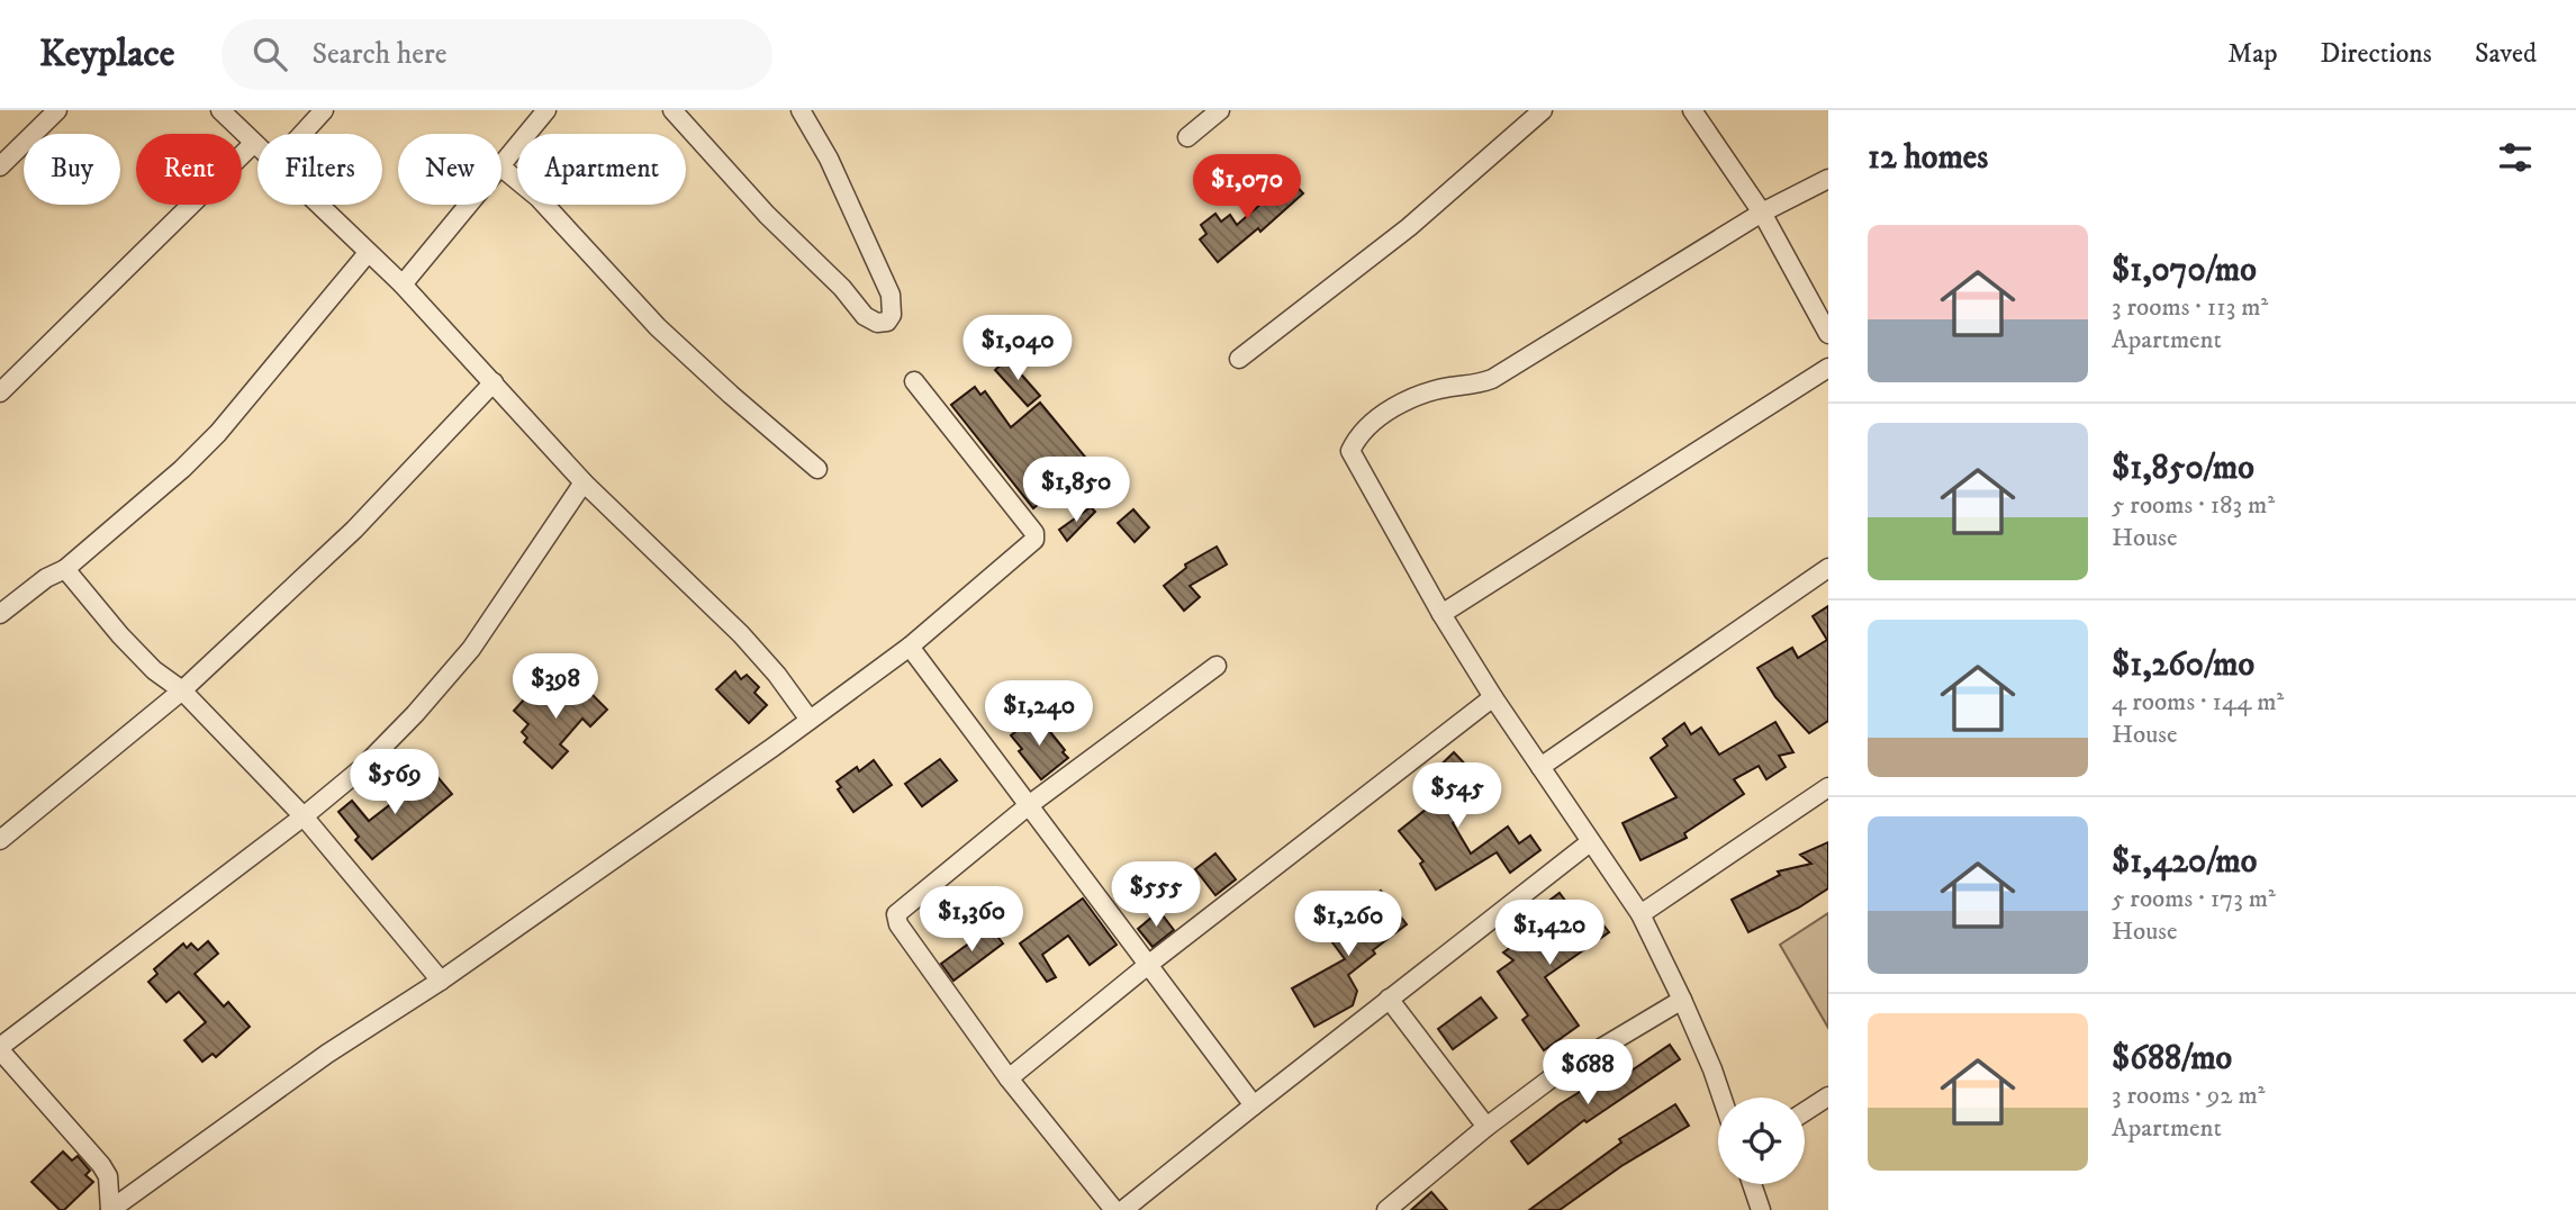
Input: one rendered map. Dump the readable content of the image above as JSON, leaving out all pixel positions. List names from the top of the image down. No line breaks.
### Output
{"page":{"header":"Keyplace","search":"Search here","nav":["Map","Directions","Saved"],"heading":"12 homes","chip":["Buy","Rent","Filters","New","Apartment"],"price":["$1,070","$1,040","$1,850","$398","$1,240","$569","$545","$555","$1,360","$1,260","$1,420","$688"],"list":[{"name":"$1,070/mo","note":"3 rooms · 113 m² · Apartment"},{"name":"$1,850/mo","note":"5 rooms · 183 m² · House"},{"name":"$1,260/mo","note":"4 rooms · 144 m² · House"},{"name":"$1,420/mo","note":"5 rooms · 173 m² · House"},{"name":"$688/mo","note":"3 rooms · 92 m² · Apartment"}]}}
